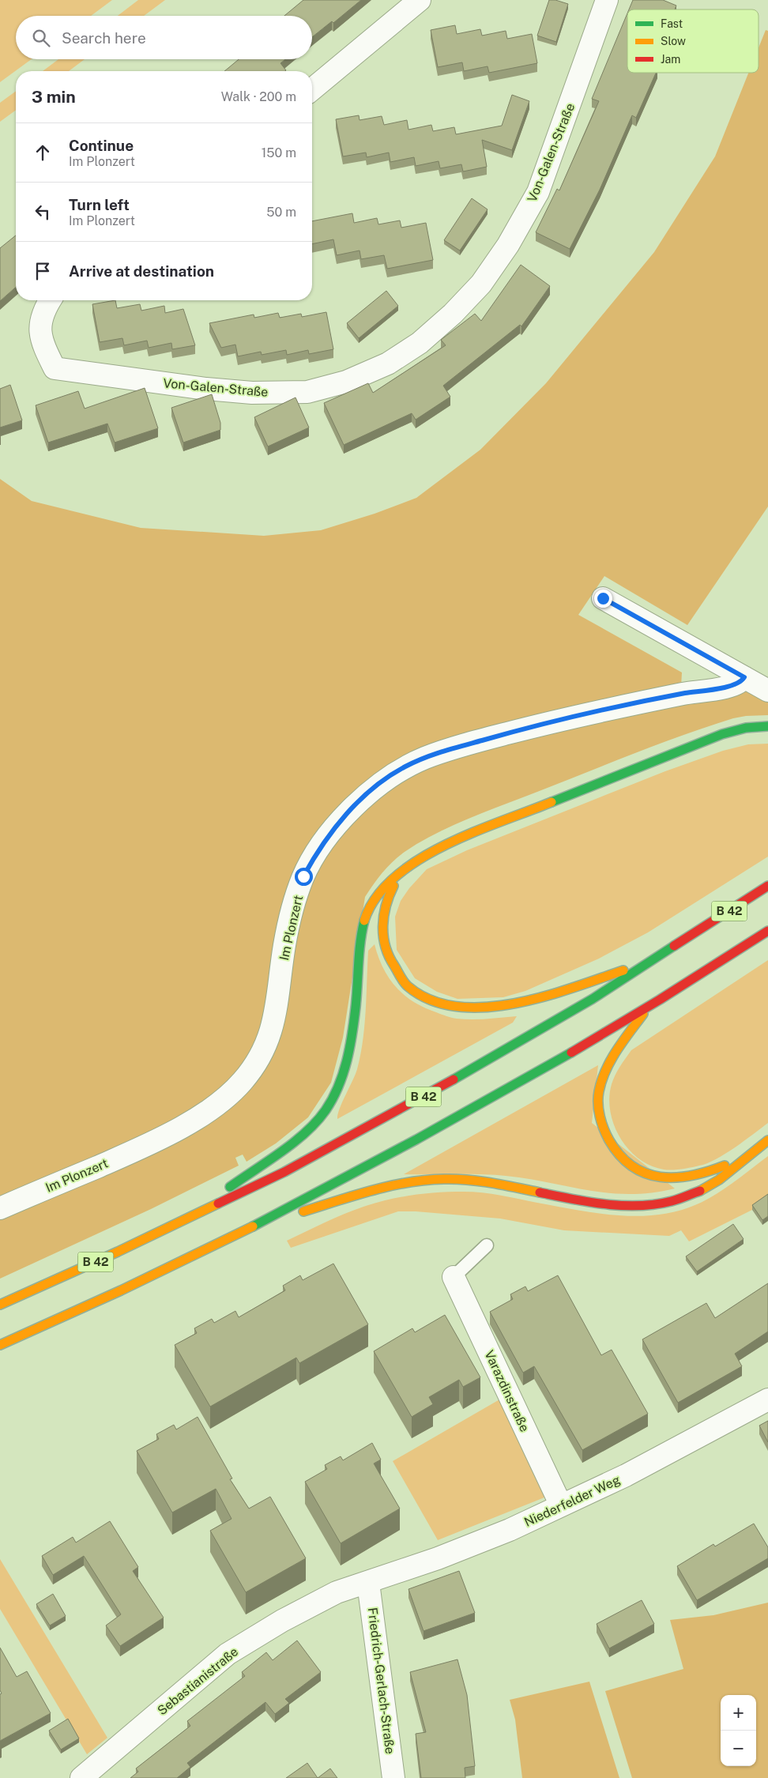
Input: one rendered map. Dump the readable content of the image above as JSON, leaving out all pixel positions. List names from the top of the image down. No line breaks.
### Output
{"streets":{"highway":["B 42"],"street":["Von-Galen-Straße","Im Plonzert","Varazdinstraße","Niederfelder Weg","Sebastianistraße","Friedrich-Gerlach-Straße"]},"crossings":[["Varazdinstraße","Niederfelder Weg"],["Niederfelder Weg","Sebastianistraße"],["Niederfelder Weg","Friedrich-Gerlach-Straße"],["Sebastianistraße","Friedrich-Gerlach-Straße"]],"legend":["Fast","Slow","Jam"],"page":{"search":"Search here","heading":["3 min","Walk · 200 m"],"list":[["Continue","Im Plonzert","150 m"],["Turn left","Im Plonzert","50 m"],"Arrive at destination"],"map_buttons":["+","−"]}}
